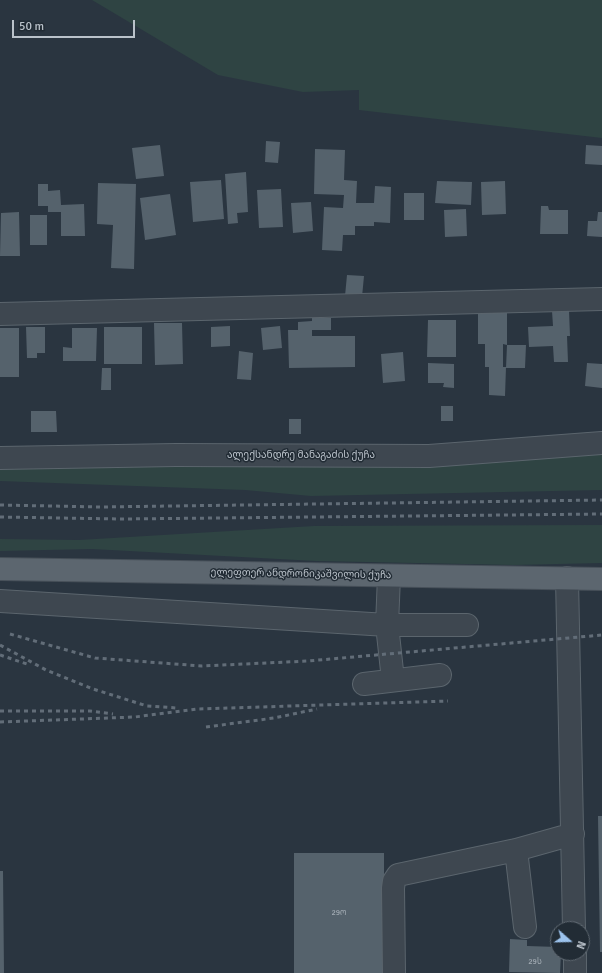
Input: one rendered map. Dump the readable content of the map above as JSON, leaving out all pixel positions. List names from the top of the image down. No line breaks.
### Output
{"streets":{"main road":["ელეფთერ ანდრონიკაშვილის ქუჩა"],"street":["ალექსანდრე მანაგაძის ქუჩა"]},"house_numbers":["29ო","29ს"],"scale_bar":"50 m","north":"right"}
